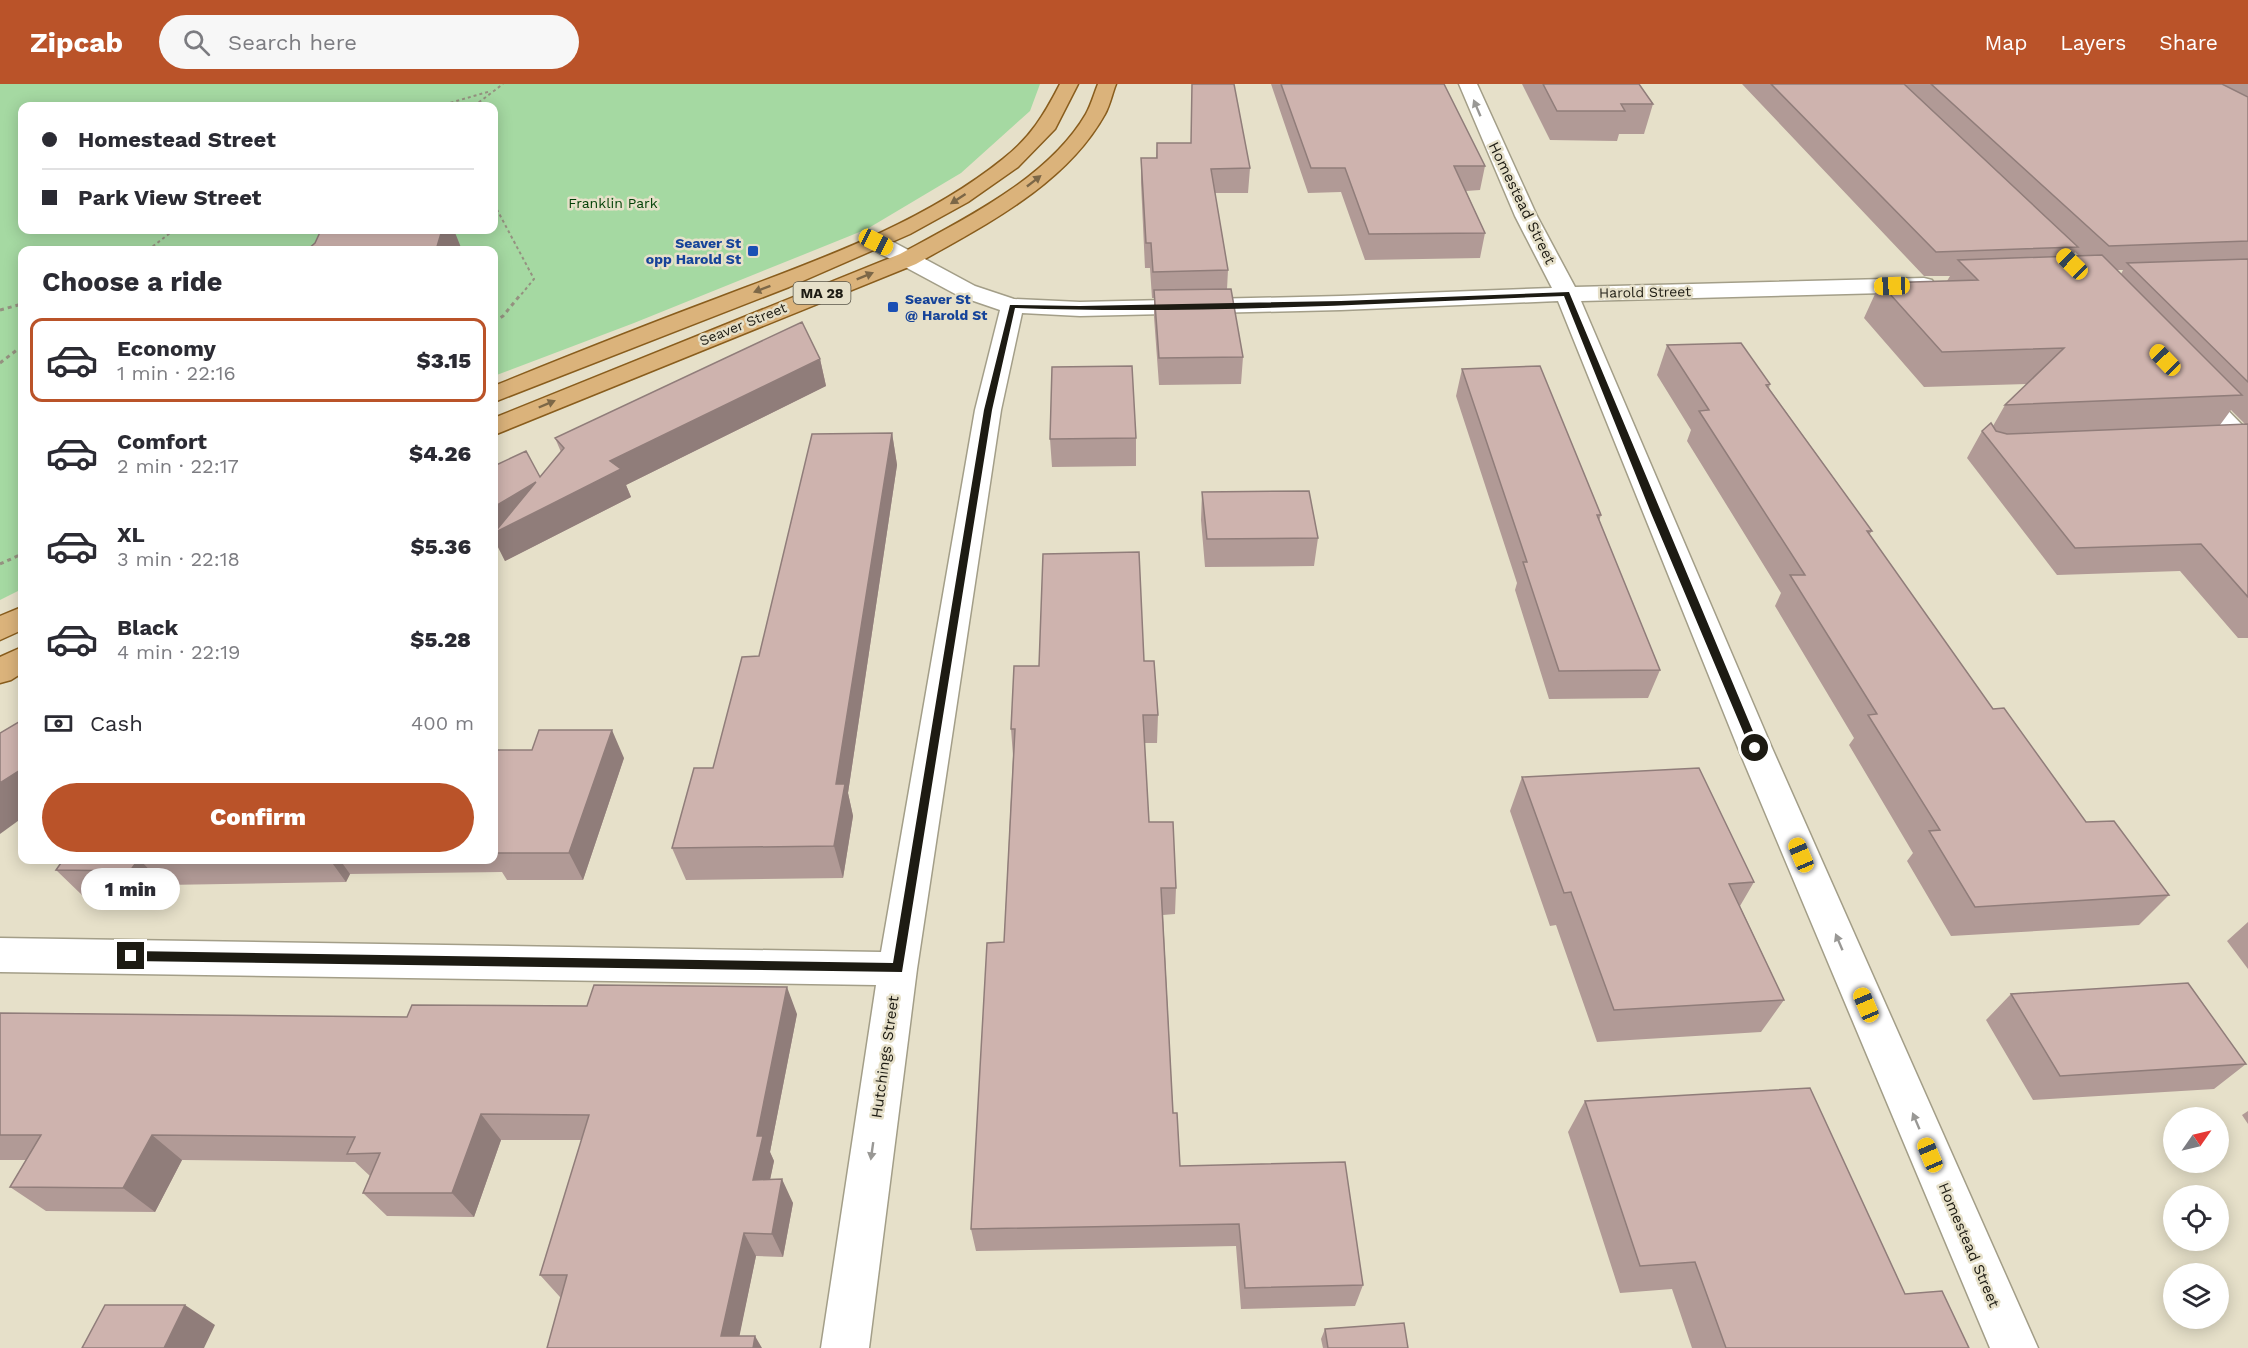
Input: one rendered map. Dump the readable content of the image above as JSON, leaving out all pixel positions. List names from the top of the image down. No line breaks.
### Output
{"streets":{"main road":["MA 28","Seaver Street"],"street":["Homestead Street","Harold Street","Hutchings Street"]},"crossings":[["Homestead Street","Harold Street"],["Harold Street","Seaver Street"],["Harold Street","Hutchings Street"]],"one_way":["Homestead Street","Hutchings Street"],"parks":["Franklin Park"],"places":{"transit":["Seaver St opp Harold St","Seaver St @ Harold St"]},"north":"top right","page":{"header":"Zipcab","search":"Search here","nav":["Map","Layers","Share"],"banner":["Homestead Street","Park View Street"],"heading":"Choose a ride","list":[{"name":"Economy","note":"1 min · 22:16","value":"$3.15"},{"name":"Comfort","note":"2 min · 22:17","value":"$4.26"},{"name":"XL","note":"3 min · 22:18","value":"$5.36"},{"name":"Black","note":"4 min · 22:19","value":"$5.28"}],"pay":["Cash","400 m"],"buttons":"Confirm","bubble":"1 min"}}
